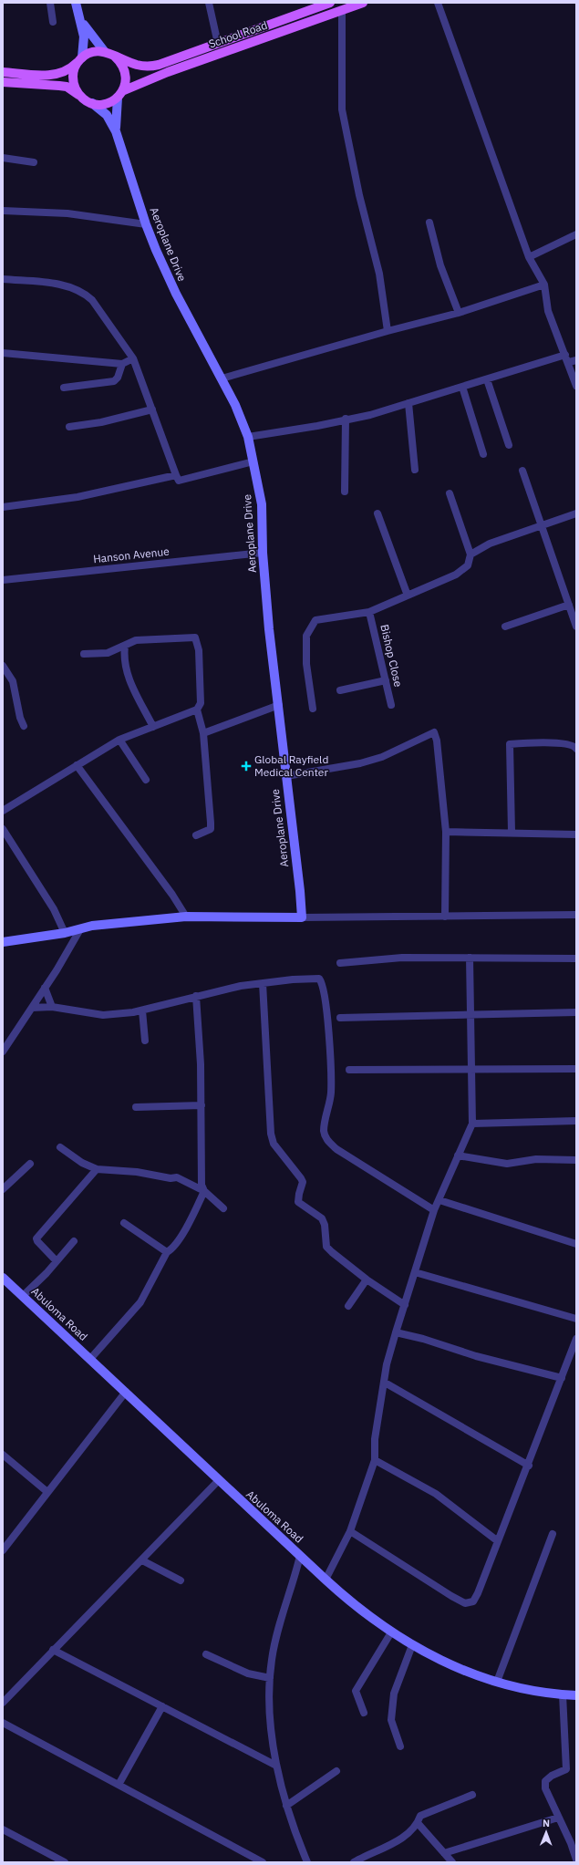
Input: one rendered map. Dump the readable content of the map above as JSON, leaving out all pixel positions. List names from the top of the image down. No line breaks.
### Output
{"streets":{"main road":["School Road"],"street":["Aeroplane Drive","Hanson Avenue","Bishop Close","Abuloma Road"]},"crossings":[["Aeroplane Drive","Hanson Avenue"]],"places":{"health":["Global Rayfield Medical Center"]},"north":"top"}
